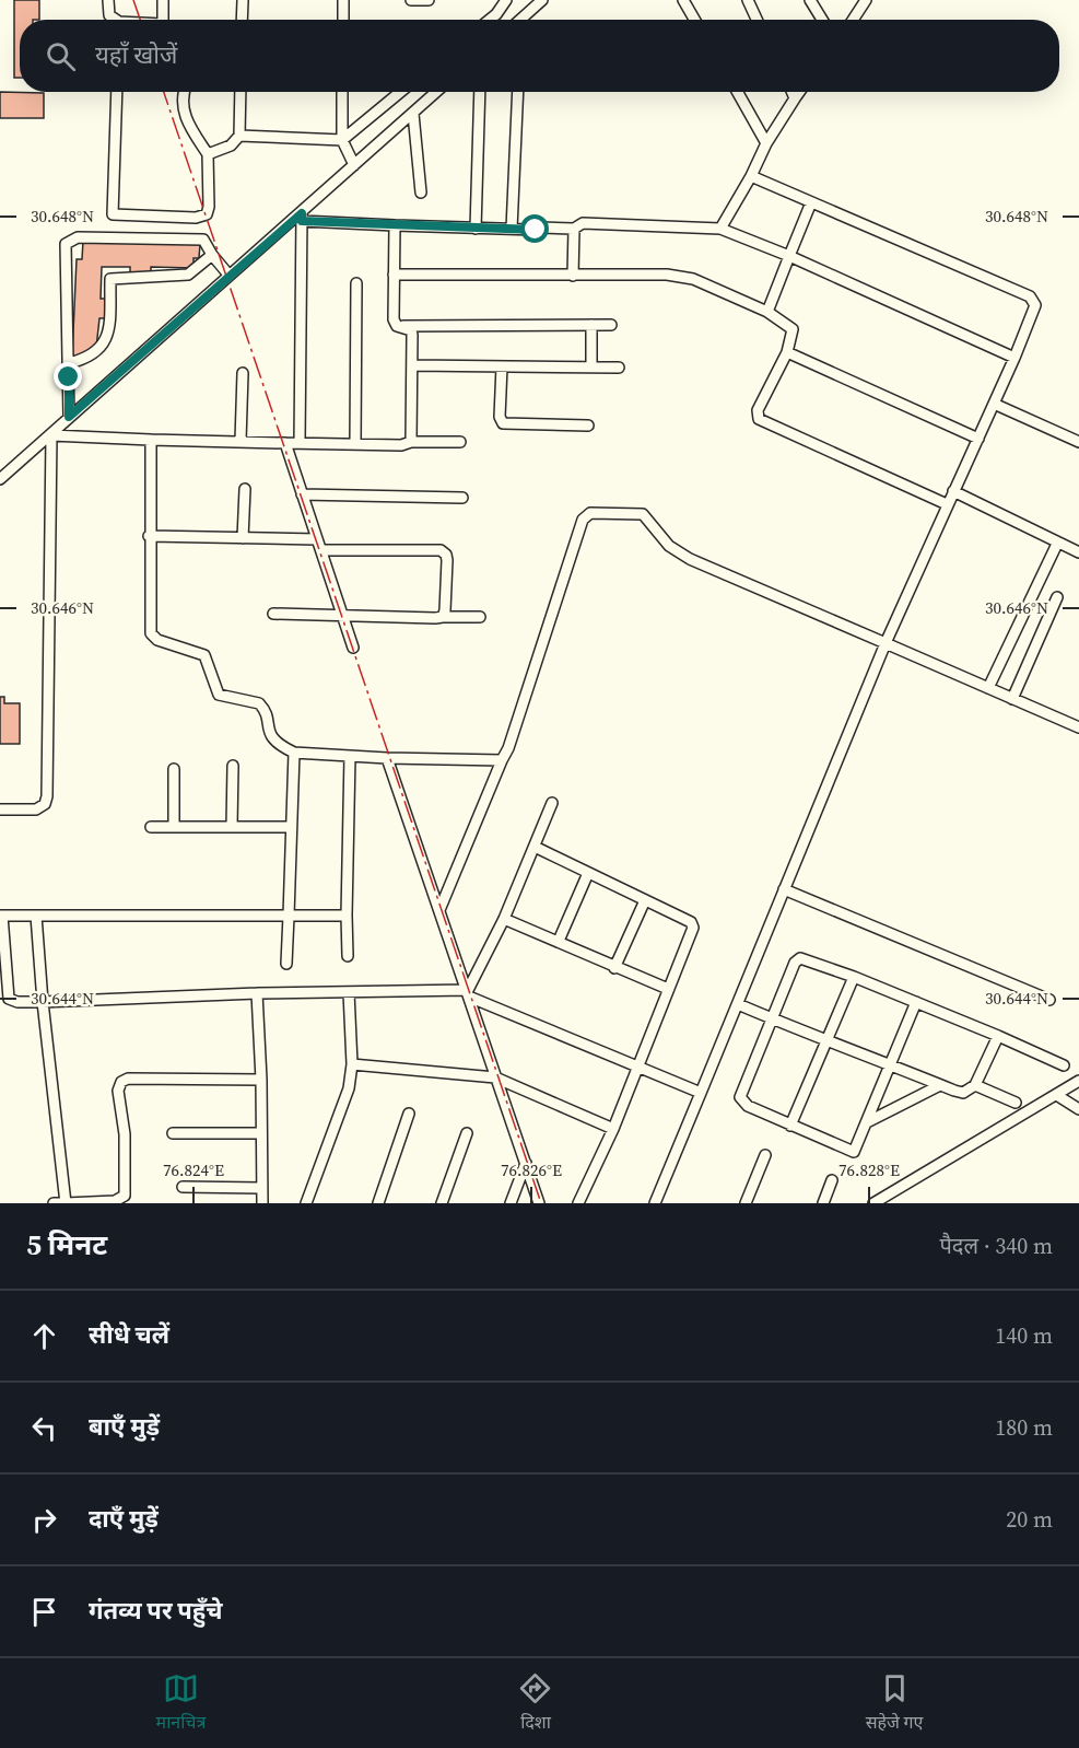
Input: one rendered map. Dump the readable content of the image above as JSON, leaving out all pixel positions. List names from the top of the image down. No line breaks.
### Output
{"page":{"search":"यहाँ खोजें","heading":["5 मिनट","पैदल · 340 m"],"list":[["सीधे चलें","140 m"],["बाएँ मुड़ें","180 m"],["दाएँ मुड़ें","20 m"],"गंतव्य पर पहुँचे"],"nav":["मानचित्र","दिशा","सहेजे गए"]},"coordinates":["30.648°N","30.646°N","30.644°N","76.824°E","76.826°E","76.828°E"]}
